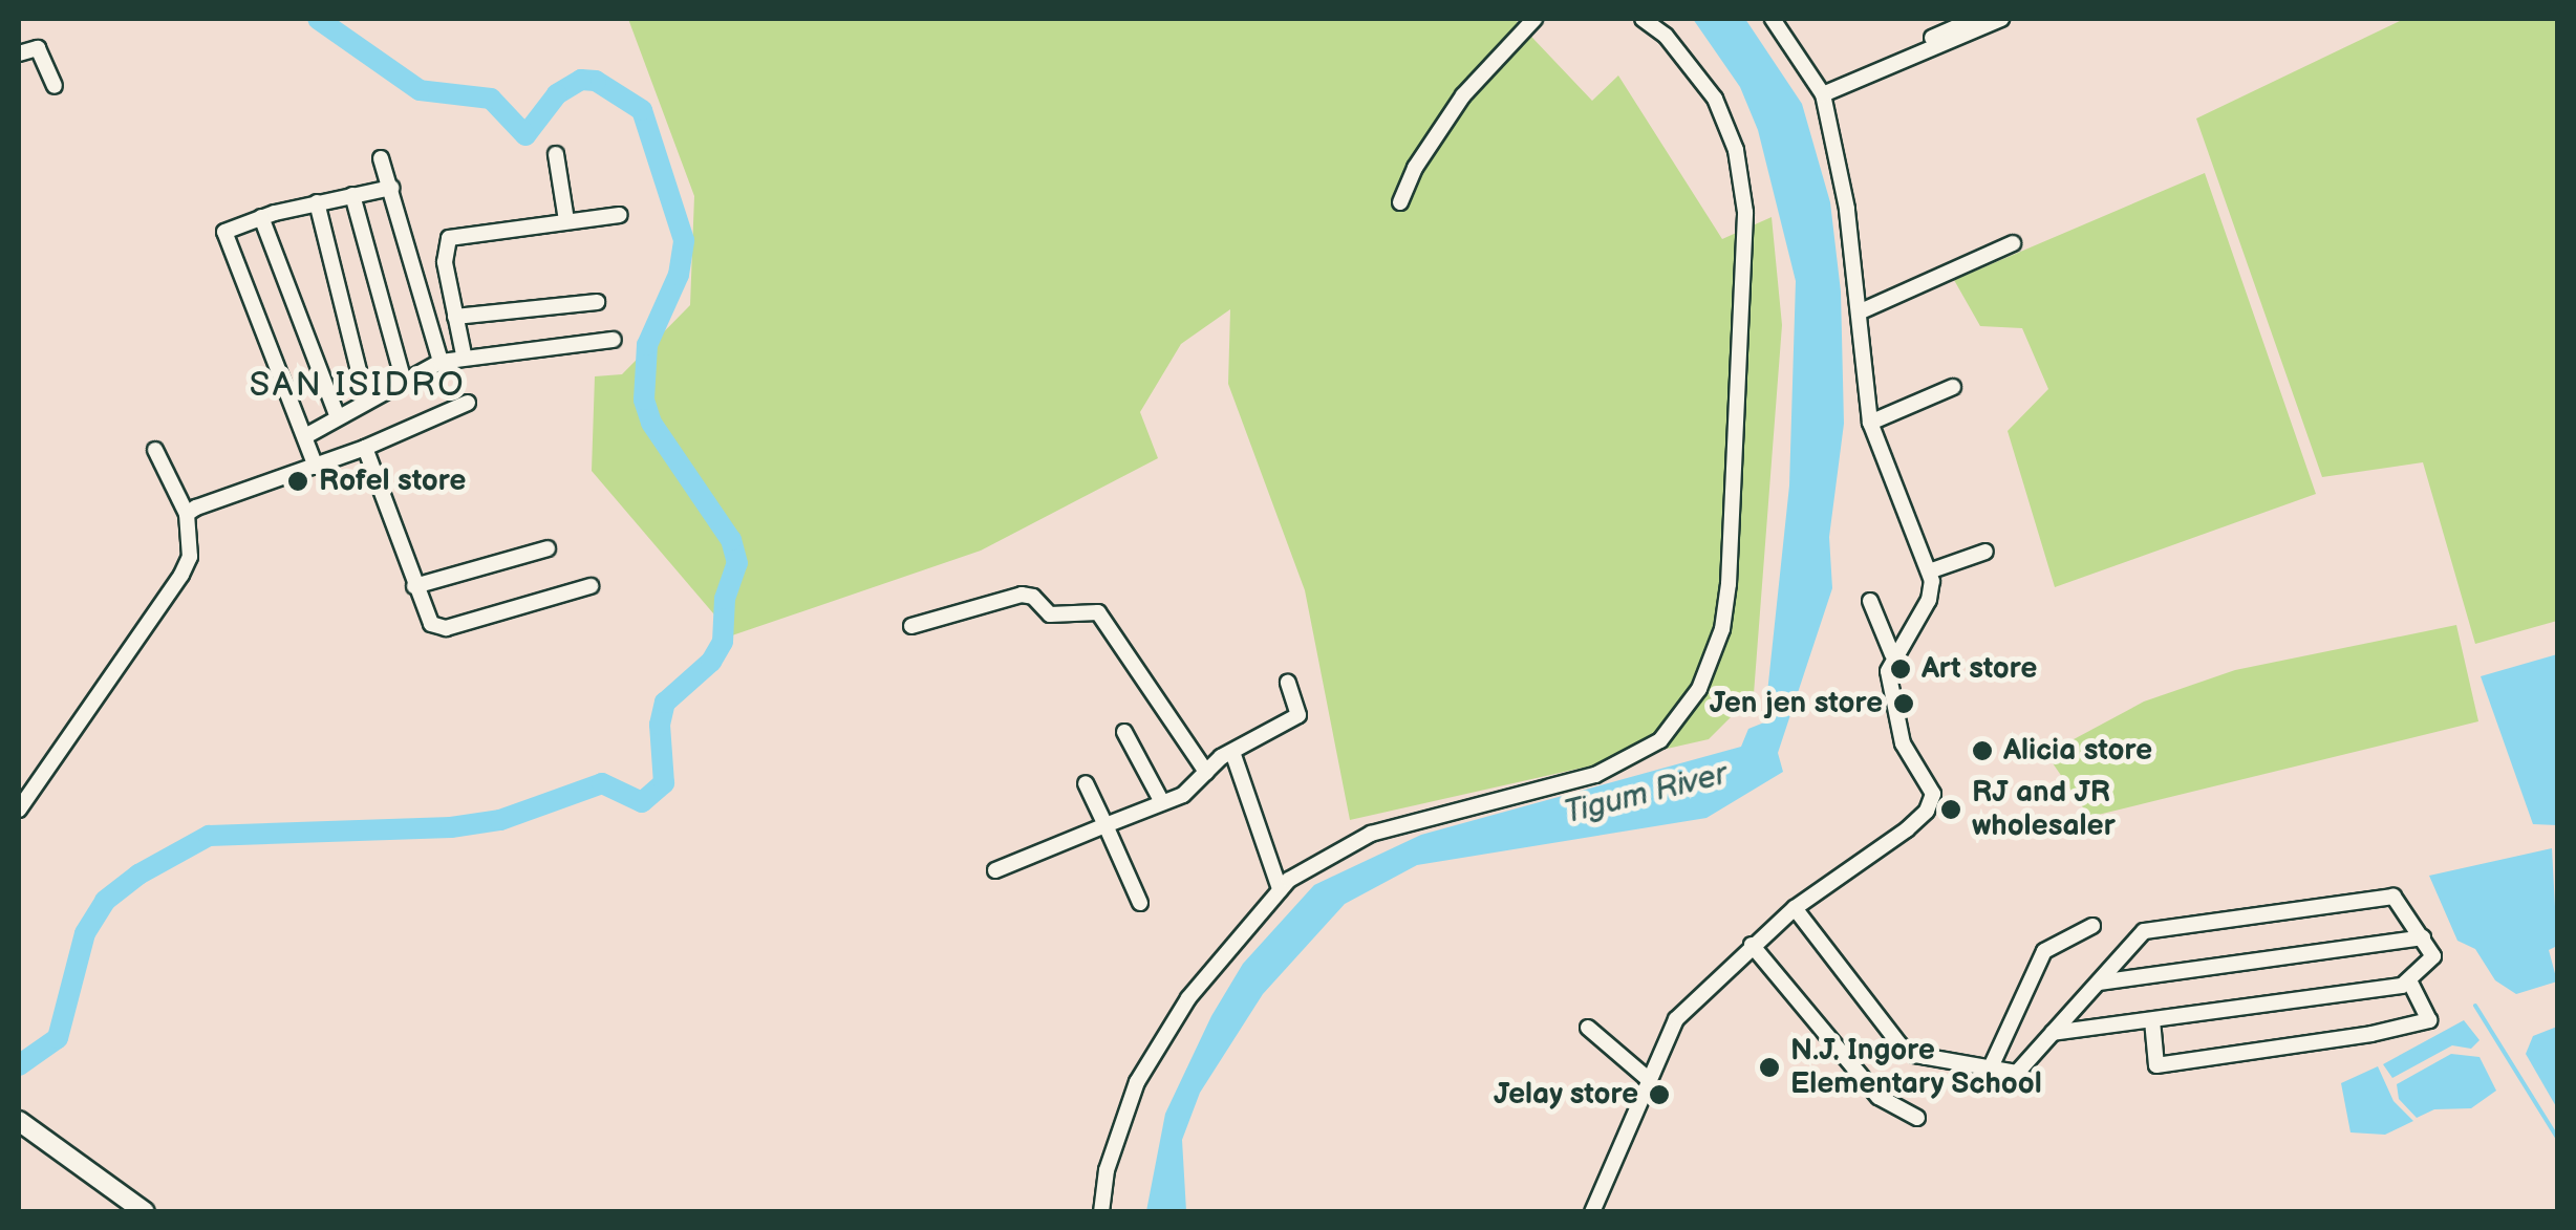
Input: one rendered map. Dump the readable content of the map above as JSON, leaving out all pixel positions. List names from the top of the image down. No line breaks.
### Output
{"districts":["SAN ISIDRO"],"water":["Tigum River"],"places":["Rofel store","Art store","Jen jen store","Alicia store","RJ and JR wholesaler","N.J. Ingore Elementary School","Jelay store"]}
